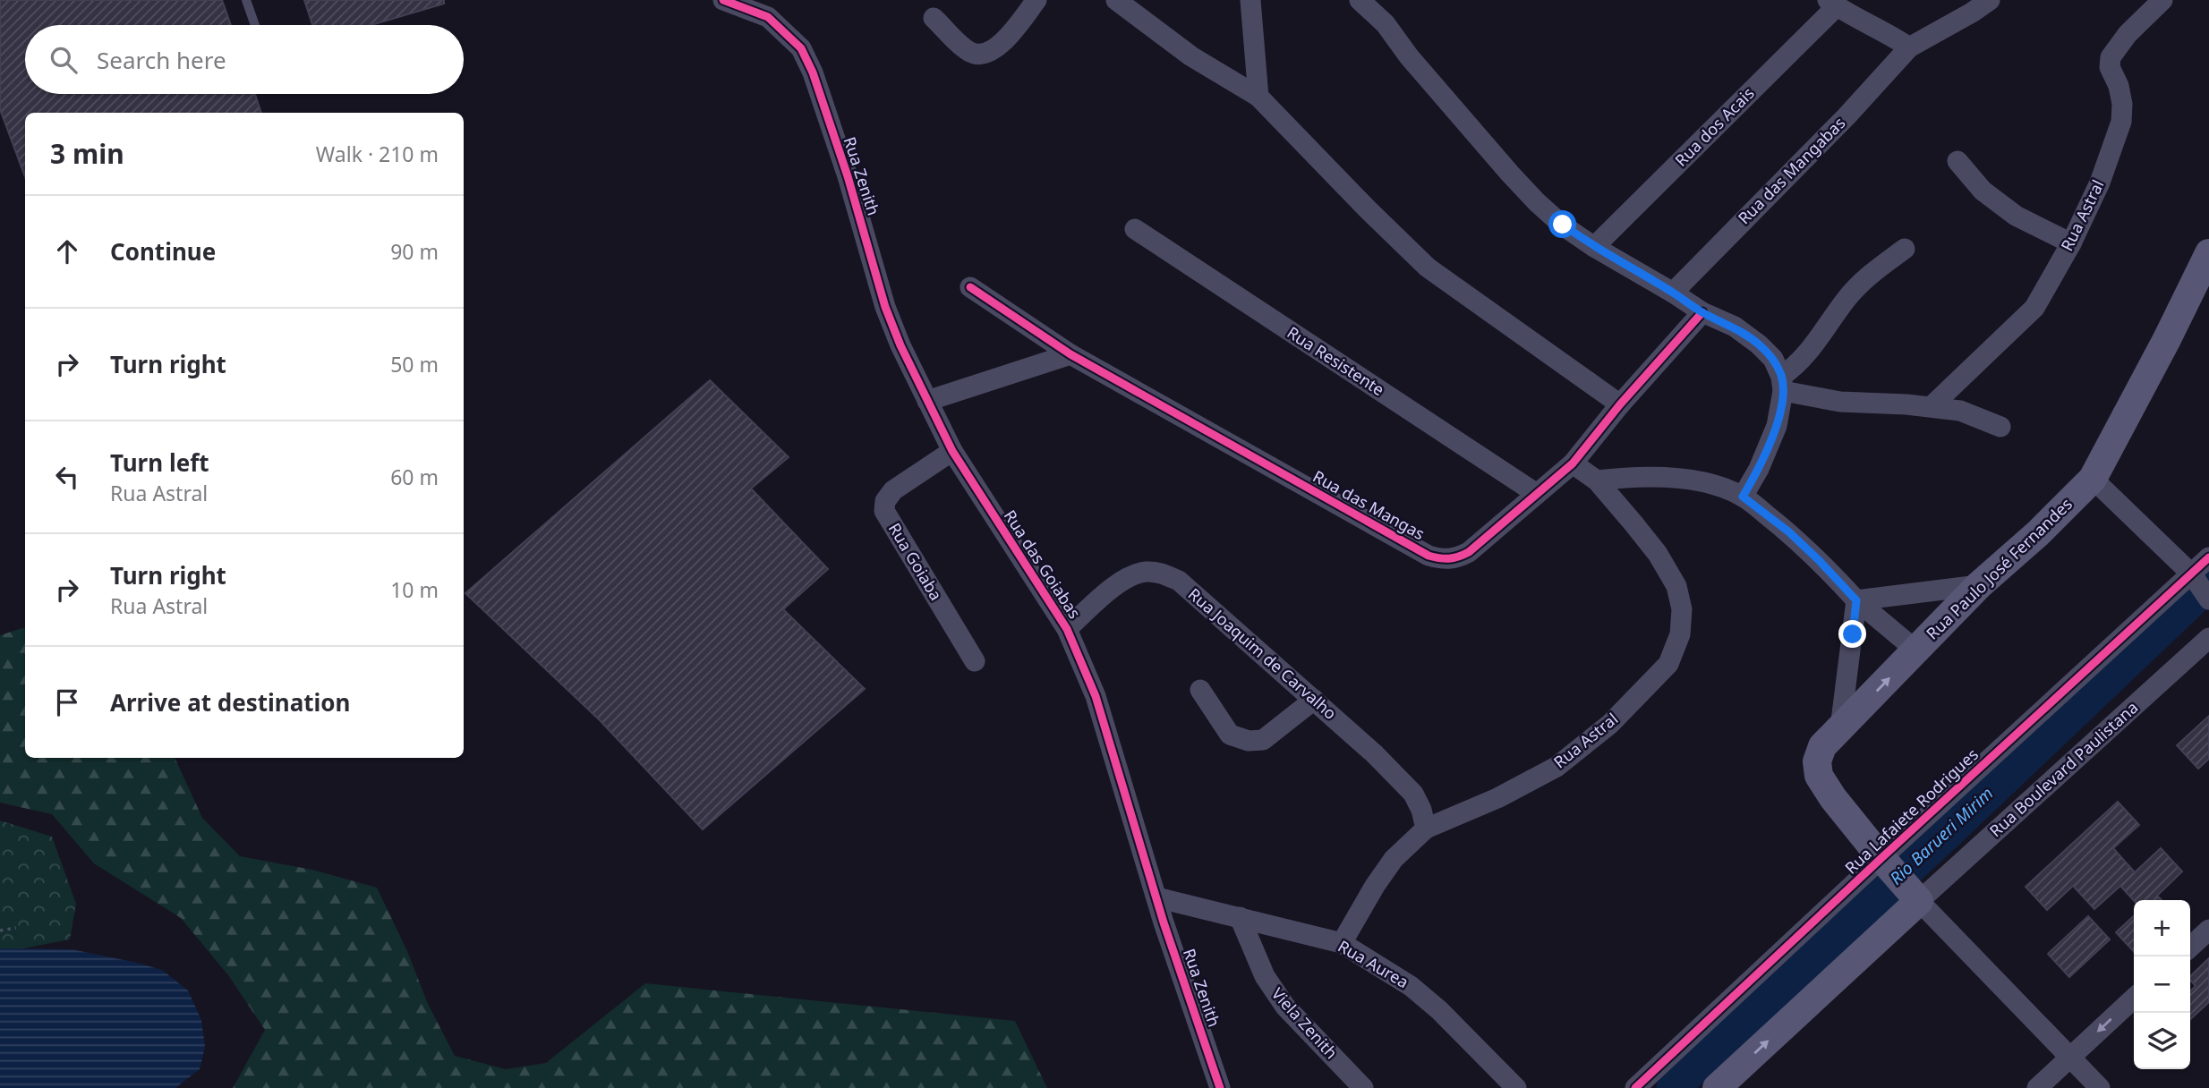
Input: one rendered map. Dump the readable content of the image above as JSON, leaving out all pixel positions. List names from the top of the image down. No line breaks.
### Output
{"streets":{"main road":["Rua Paulo José Fernandes"],"street":["Rua dos Acais","Rua das Mangabas","Rua Zenith","Rua Astral","Rua Resistente","Rua das Mangas","Rua Goiaba","Rua das Goiabas","Rua Joaquim de Carvalho","Rua Boulevard Paulistana","Rua Lafaiete Rodrigues","Rua Aurea","Viela Zenith"]},"crossings":[["Rua Zenith","Rua das Goiabas"],["Rua Zenith","Rua Aurea"],["Rua Astral","Rua das Mangas"],["Rua Astral","Rua Joaquim de Carvalho"],["Rua Astral","Rua Aurea"],["Rua Resistente","Rua das Mangas"],["Rua Goiaba","Rua das Goiabas"],["Rua das Goiabas","Rua Joaquim de Carvalho"],["Rua das Goiabas","Rua Aurea"],["Rua Paulo José Fernandes","Rua Boulevard Paulistana"],["Rua Paulo José Fernandes","Rua Lafaiete Rodrigues"],["Rua Aurea","Viela Zenith"]],"water":["Rio Barueri Mirim"],"page":{"search":"Search here","heading":["3 min","Walk · 210 m"],"list":[["Continue","90 m"],["Turn right","50 m"],["Turn left","Rua Astral","60 m"],["Turn right","Rua Astral","10 m"],"Arrive at destination"],"map_buttons":["+","−"]}}
